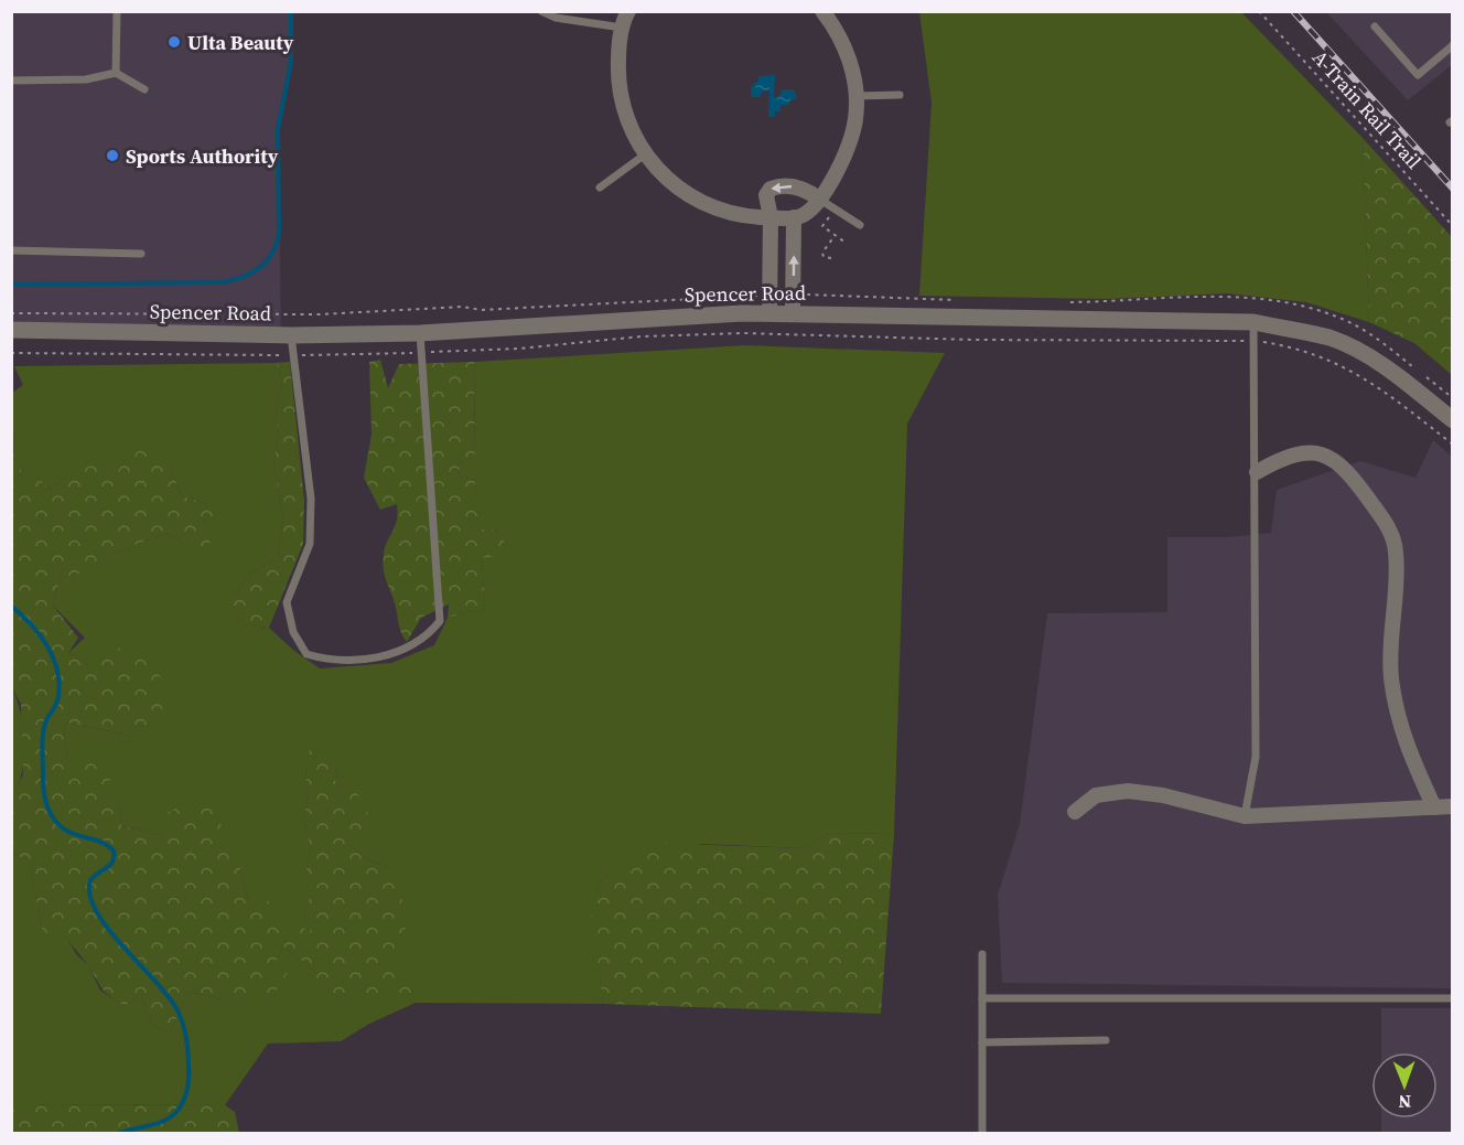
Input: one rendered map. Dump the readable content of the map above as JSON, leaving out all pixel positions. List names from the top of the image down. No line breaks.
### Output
{"streets":{"street":["Spencer Road"],"path":["A-Train Rail Trail"]},"places":["Ulta Beauty","Sports Authority"],"north":"bottom"}
